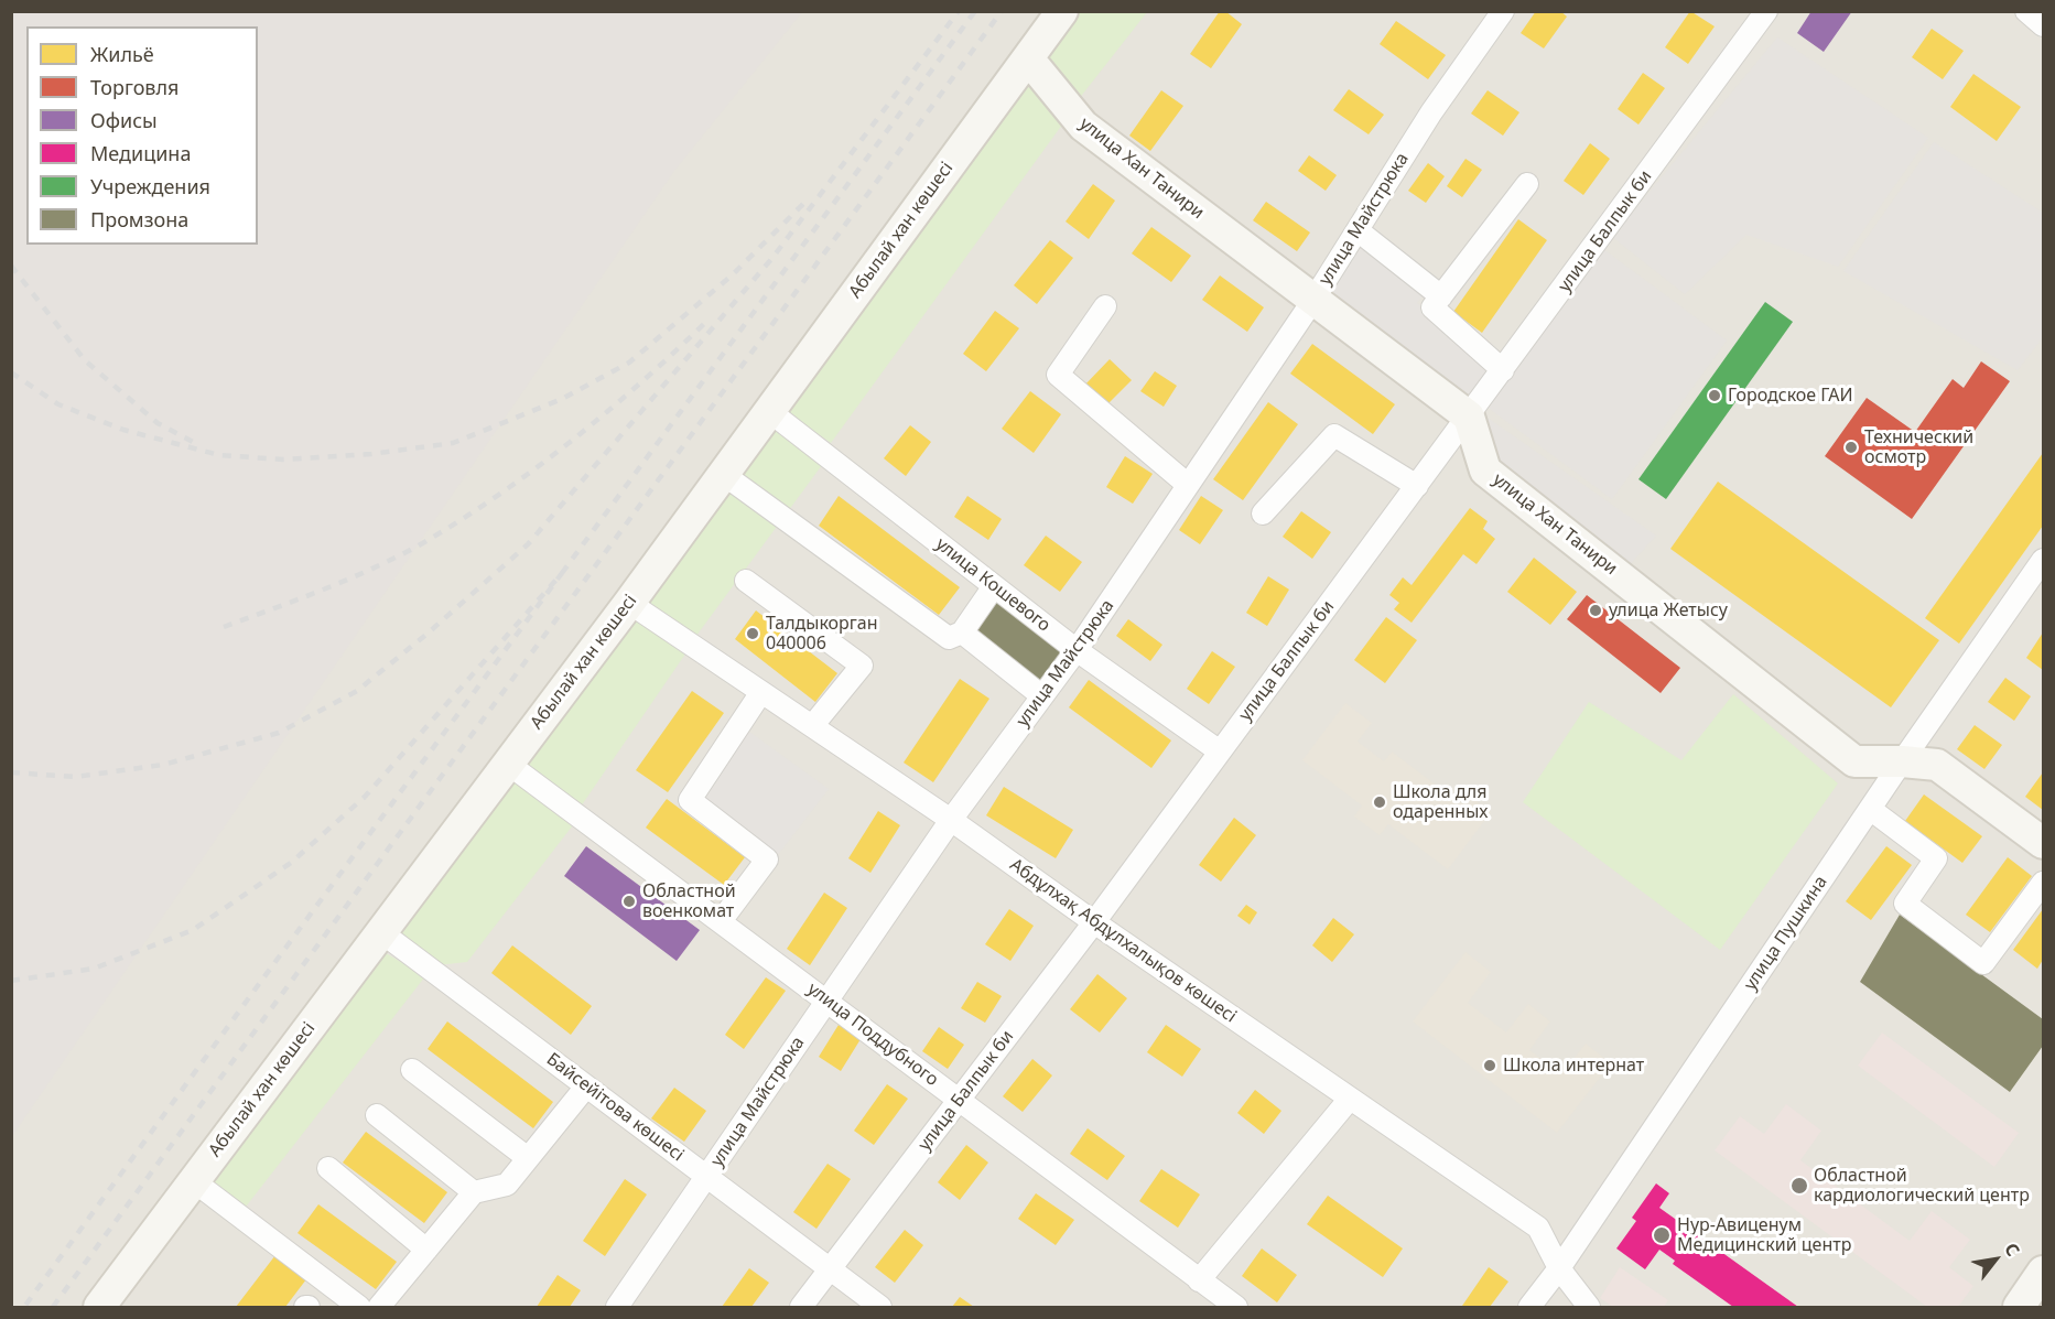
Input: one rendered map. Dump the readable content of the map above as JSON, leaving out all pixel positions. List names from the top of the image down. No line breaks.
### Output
{"streets":{"main road":["улица Хан Танири","Абылай хан көшесі"],"street":["улица Майстрюка","улица Балпык би","улица Кошевого","улица Пушкина","Абдұлхақ Абдұлхалықов көшесі","улица Поддубного","Байсейітова көшесі"]},"crossings":[["улица Хан Танири","улица Майстрюка"],["улица Хан Танири","Абылай хан көшесі"],["улица Хан Танири","улица Балпык би"],["улица Хан Танири","улица Пушкина"],["улица Майстрюка","улица Кошевого"],["улица Майстрюка","Абдұлхақ Абдұлхалықов көшесі"],["улица Майстрюка","улица Поддубного"],["улица Майстрюка","Байсейітова көшесі"],["Абылай хан көшесі","улица Кошевого"],["Абылай хан көшесі","Абдұлхақ Абдұлхалықов көшесі"],["Абылай хан көшесі","улица Поддубного"],["Абылай хан көшесі","Байсейітова көшесі"],["улица Балпык би","улица Кошевого"],["улица Балпык би","Абдұлхақ Абдұлхалықов көшесі"],["улица Балпык би","улица Поддубного"],["улица Балпык би","Байсейітова көшесі"],["улица Пушкина","Абдұлхақ Абдұлхалықов көшесі"]],"places":["Городское ГАИ","Технический осмотр","улица Жетысу","Талдыкорган 040006","Школа для одаренных","Областной военкомат","Школа интернат","Областной кардиологический центр","Нур-Авиценум Медицинский центр"],"legend":["Жильё","Торговля","Офисы","Медицина","Учреждения","Промзона"],"north":"top right"}
